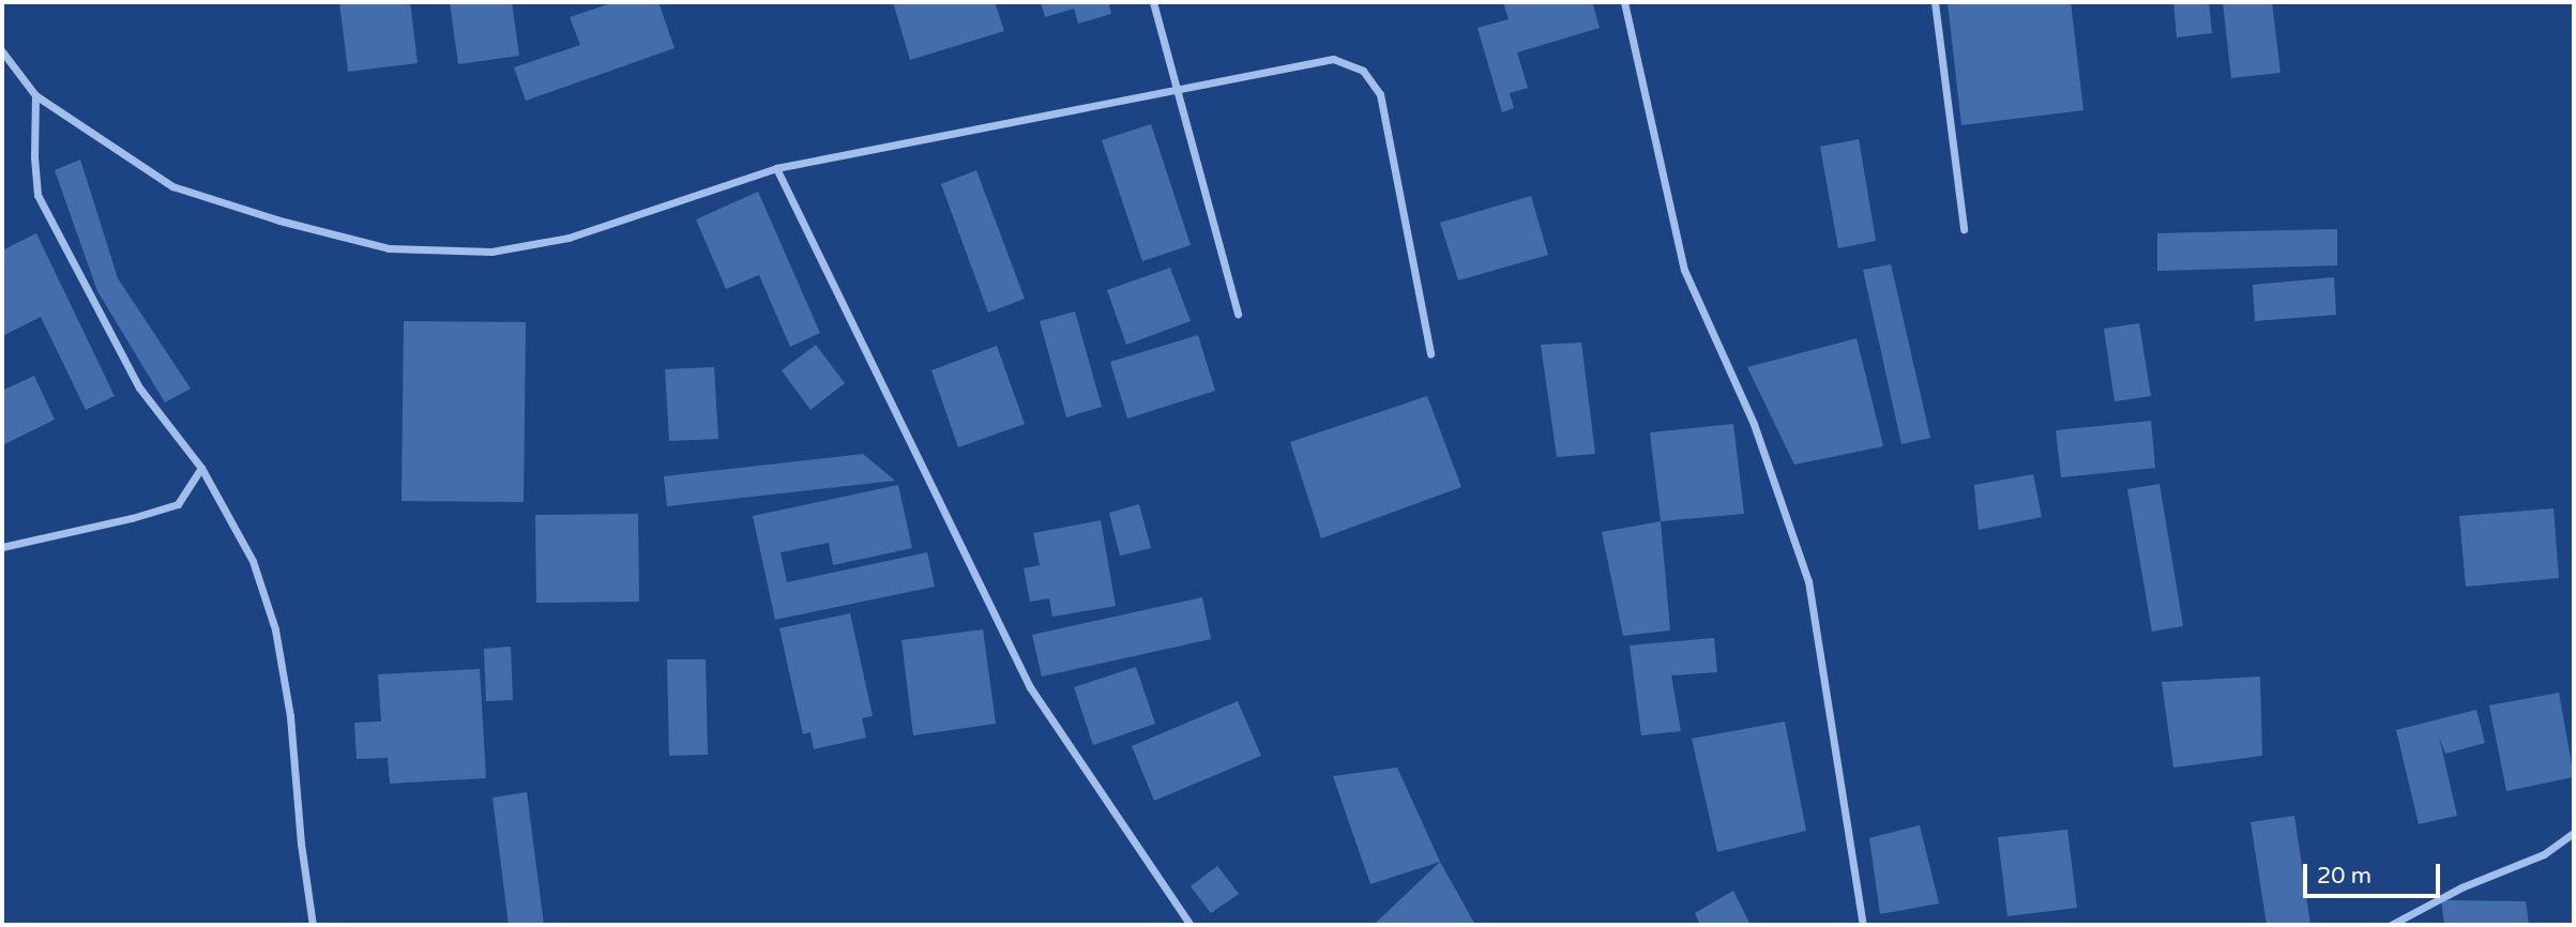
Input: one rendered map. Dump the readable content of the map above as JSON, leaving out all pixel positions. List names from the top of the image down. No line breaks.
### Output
{"scale_bar":"20 m"}
